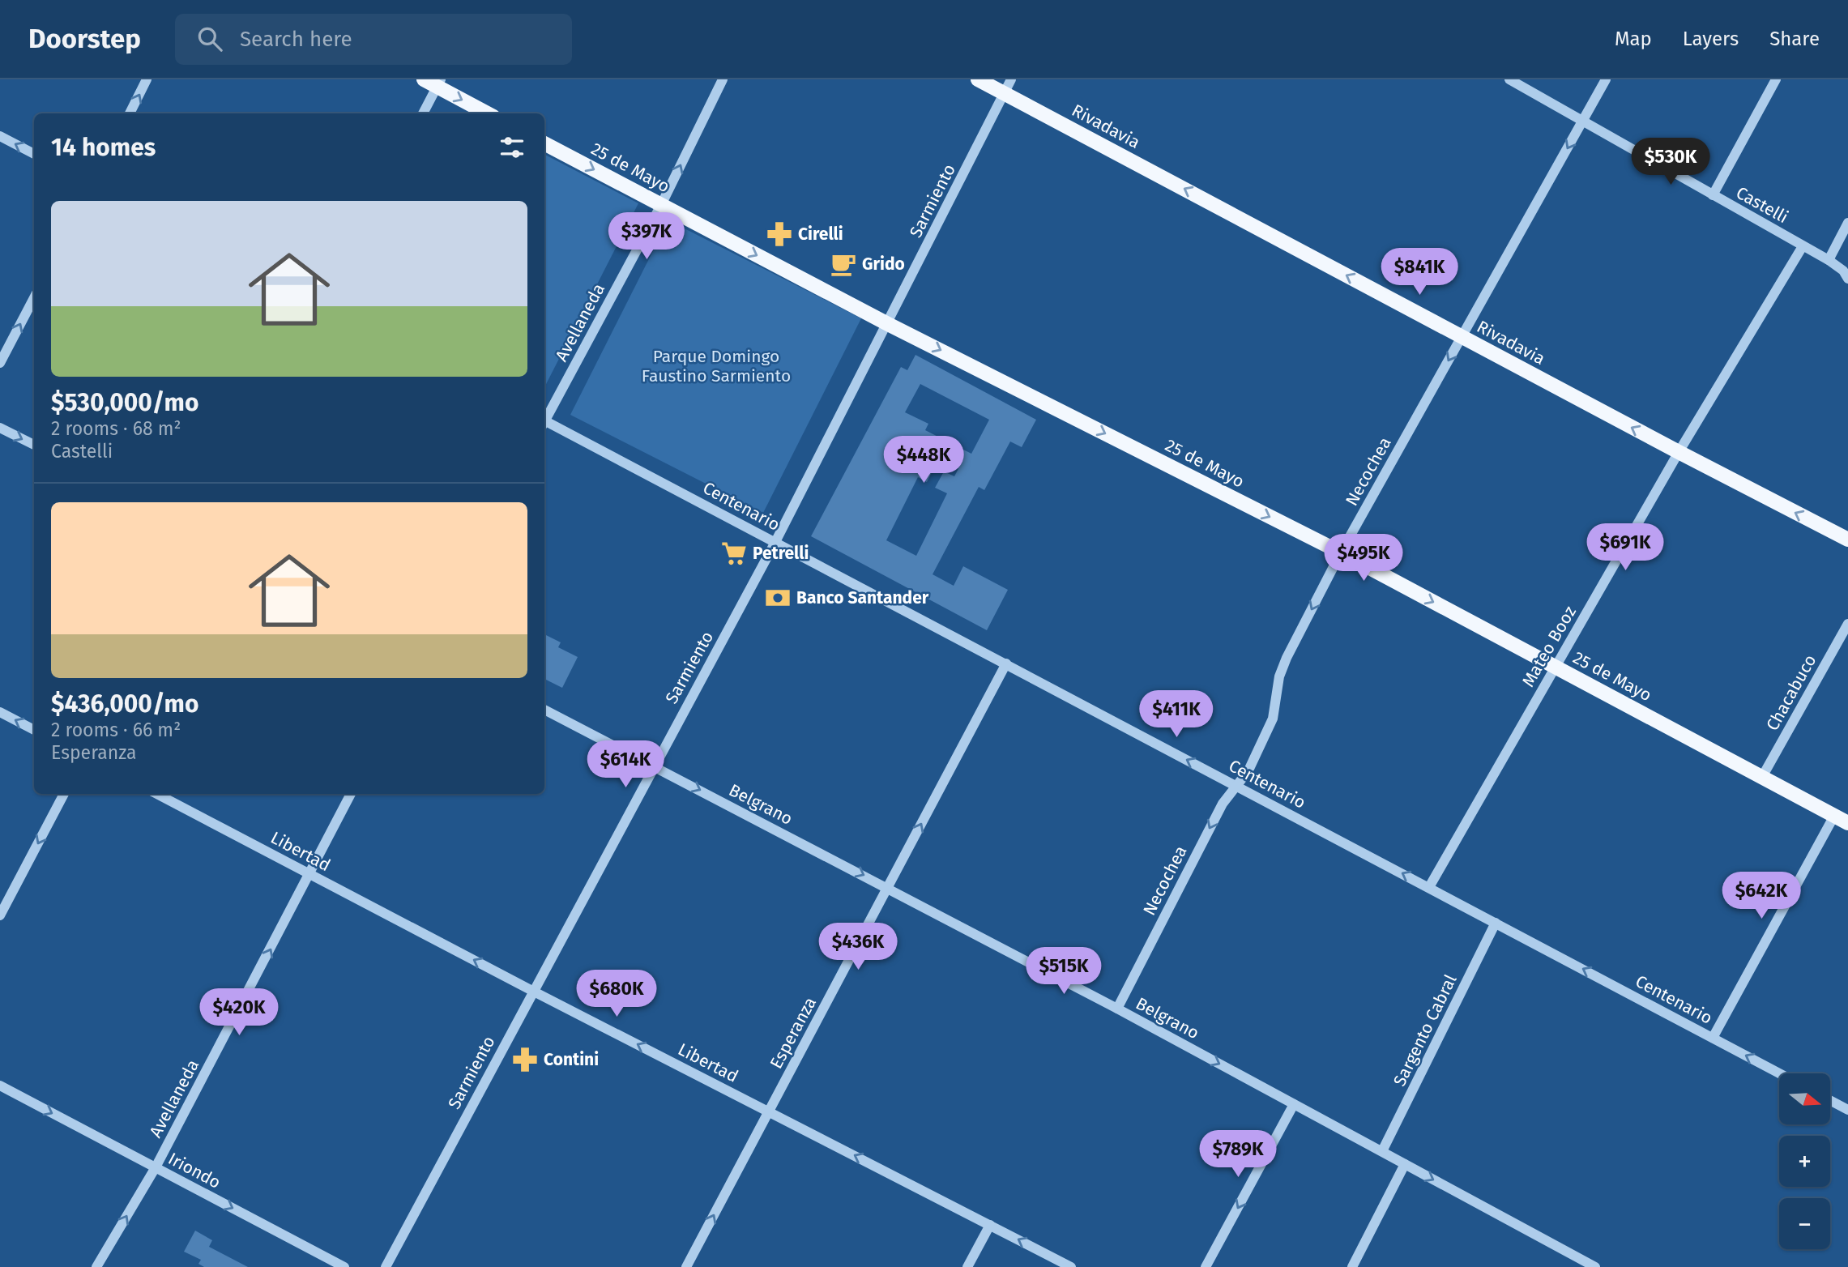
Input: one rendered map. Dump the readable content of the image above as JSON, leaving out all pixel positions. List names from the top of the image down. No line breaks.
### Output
{"streets":{"main road":["Rivadavia","25 de Mayo"],"street":["Sarmiento","Castelli","Avellaneda","Necochea","Centenario","Mateo Booz","Chacabuco","Belgrano","Libertad","Sargento Cabral","Esperanza","Iriondo"]},"crossings":[["Rivadavia","Sarmiento"],["Rivadavia","Necochea"],["Rivadavia","Mateo Booz"],["25 de Mayo","Sarmiento"],["25 de Mayo","Avellaneda"],["25 de Mayo","Necochea"],["25 de Mayo","Mateo Booz"],["25 de Mayo","Chacabuco"],["Sarmiento","Centenario"],["Sarmiento","Belgrano"],["Sarmiento","Libertad"],["Castelli","Necochea"],["Castelli","Mateo Booz"],["Avellaneda","Libertad"],["Avellaneda","Iriondo"],["Necochea","Centenario"],["Necochea","Belgrano"],["Centenario","Mateo Booz"],["Centenario","Sargento Cabral"],["Centenario","Esperanza"],["Belgrano","Sargento Cabral"],["Belgrano","Esperanza"],["Libertad","Esperanza"]],"one_way":["Rivadavia","25 de Mayo","Avellaneda","Necochea","Centenario","Belgrano","Libertad","Esperanza","Iriondo"],"parks":["Parque Domingo Faustino Sarmiento"],"places":{"pharmacy":["Cirelli","Contini"],"cafe":["Grido"],"supermarket":["Petrelli"],"bank":["Banco Santander"]},"north":"right","page":{"header":"Doorstep","search":"Search here","nav":["Map","Layers","Share"],"heading":"14 homes","price":["$530K","$397K","$841K","$448K","$691K","$495K","$411K","$614K","$642K","$436K","$515K","$680K","$420K","$789K"],"list":[{"name":"$530,000/mo","note":"2 rooms · 68 m² · Castelli"},{"name":"$436,000/mo","note":"2 rooms · 66 m² · Esperanza"}],"map_buttons":["+","−"]}}
